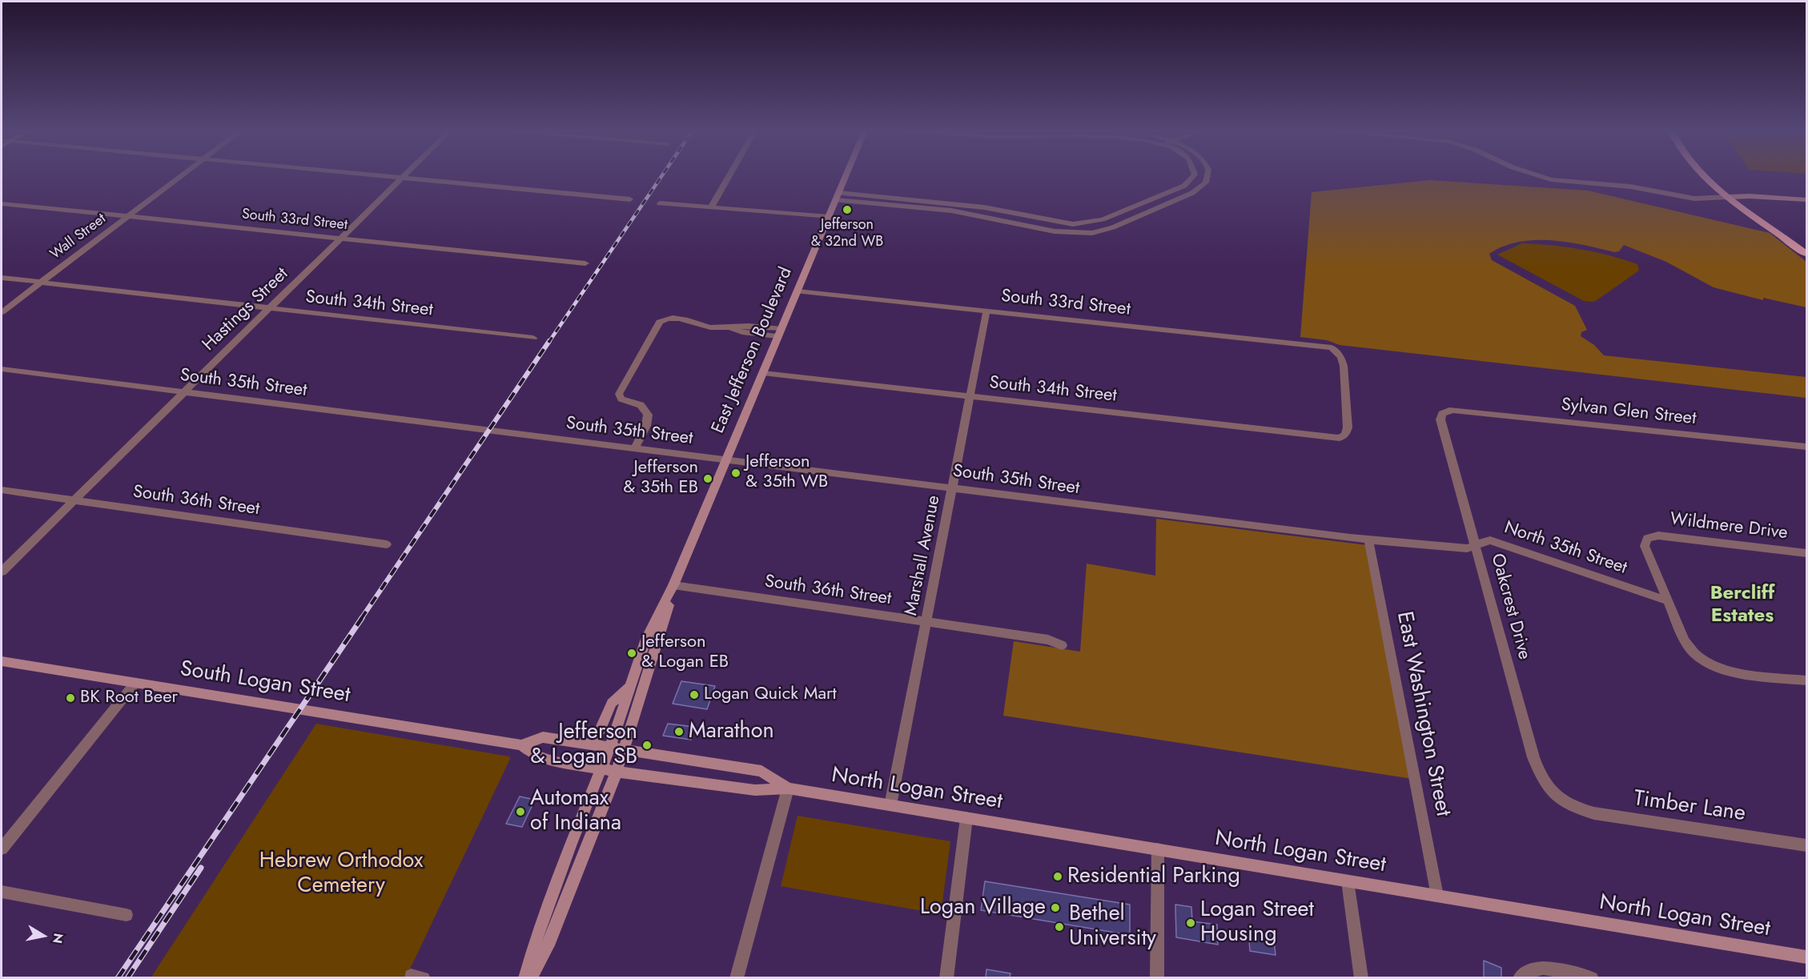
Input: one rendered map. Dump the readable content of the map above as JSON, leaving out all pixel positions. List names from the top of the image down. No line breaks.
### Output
{"streets":{"street":["South 33rd Street","Wall Street","South 34th Street","Hastings Street","East Jefferson Boulevard","South 35th Street","Sylvan Glen Street","South 36th Street","Wildmere Drive","North 35th Street","Marshall Avenue","Oakcrest Drive","South Logan Street","East Washington Street","North Logan Street","Timber Lane"]},"crossings":[["South 33rd Street","Wall Street"],["South 33rd Street","South 34th Street"],["South 33rd Street","Hastings Street"],["South 33rd Street","East Jefferson Boulevard"],["South 33rd Street","Marshall Avenue"],["Wall Street","South 34th Street"],["South 34th Street","Hastings Street"],["South 34th Street","East Jefferson Boulevard"],["South 34th Street","Marshall Avenue"],["Hastings Street","South 35th Street"],["Hastings Street","South 36th Street"],["East Jefferson Boulevard","South 35th Street"],["East Jefferson Boulevard","South 36th Street"],["East Jefferson Boulevard","South Logan Street"],["East Jefferson Boulevard","North Logan Street"],["South 35th Street","North 35th Street"],["South 35th Street","Marshall Avenue"],["South 35th Street","East Washington Street"],["Sylvan Glen Street","Oakcrest Drive"],["South 36th Street","Marshall Avenue"],["Wildmere Drive","North 35th Street"],["North 35th Street","Oakcrest Drive"],["North 35th Street","East Washington Street"],["Marshall Avenue","North Logan Street"],["Oakcrest Drive","Timber Lane"],["South Logan Street","North Logan Street"],["East Washington Street","North Logan Street"]],"districts":["Bercliff Estates"],"parks":["Hebrew Orthodox Cemetery"],"places":["Jefferson & 32nd WB","Jefferson & 35th WB","Jefferson & 35th EB","Jefferson & Logan EB","Logan Quick Mart","BK Root Beer","Marathon","Jefferson & Logan SB","Automax of Indiana","Residential Parking","Logan Village","Logan Street Housing","Bethel University"],"north":"right"}
